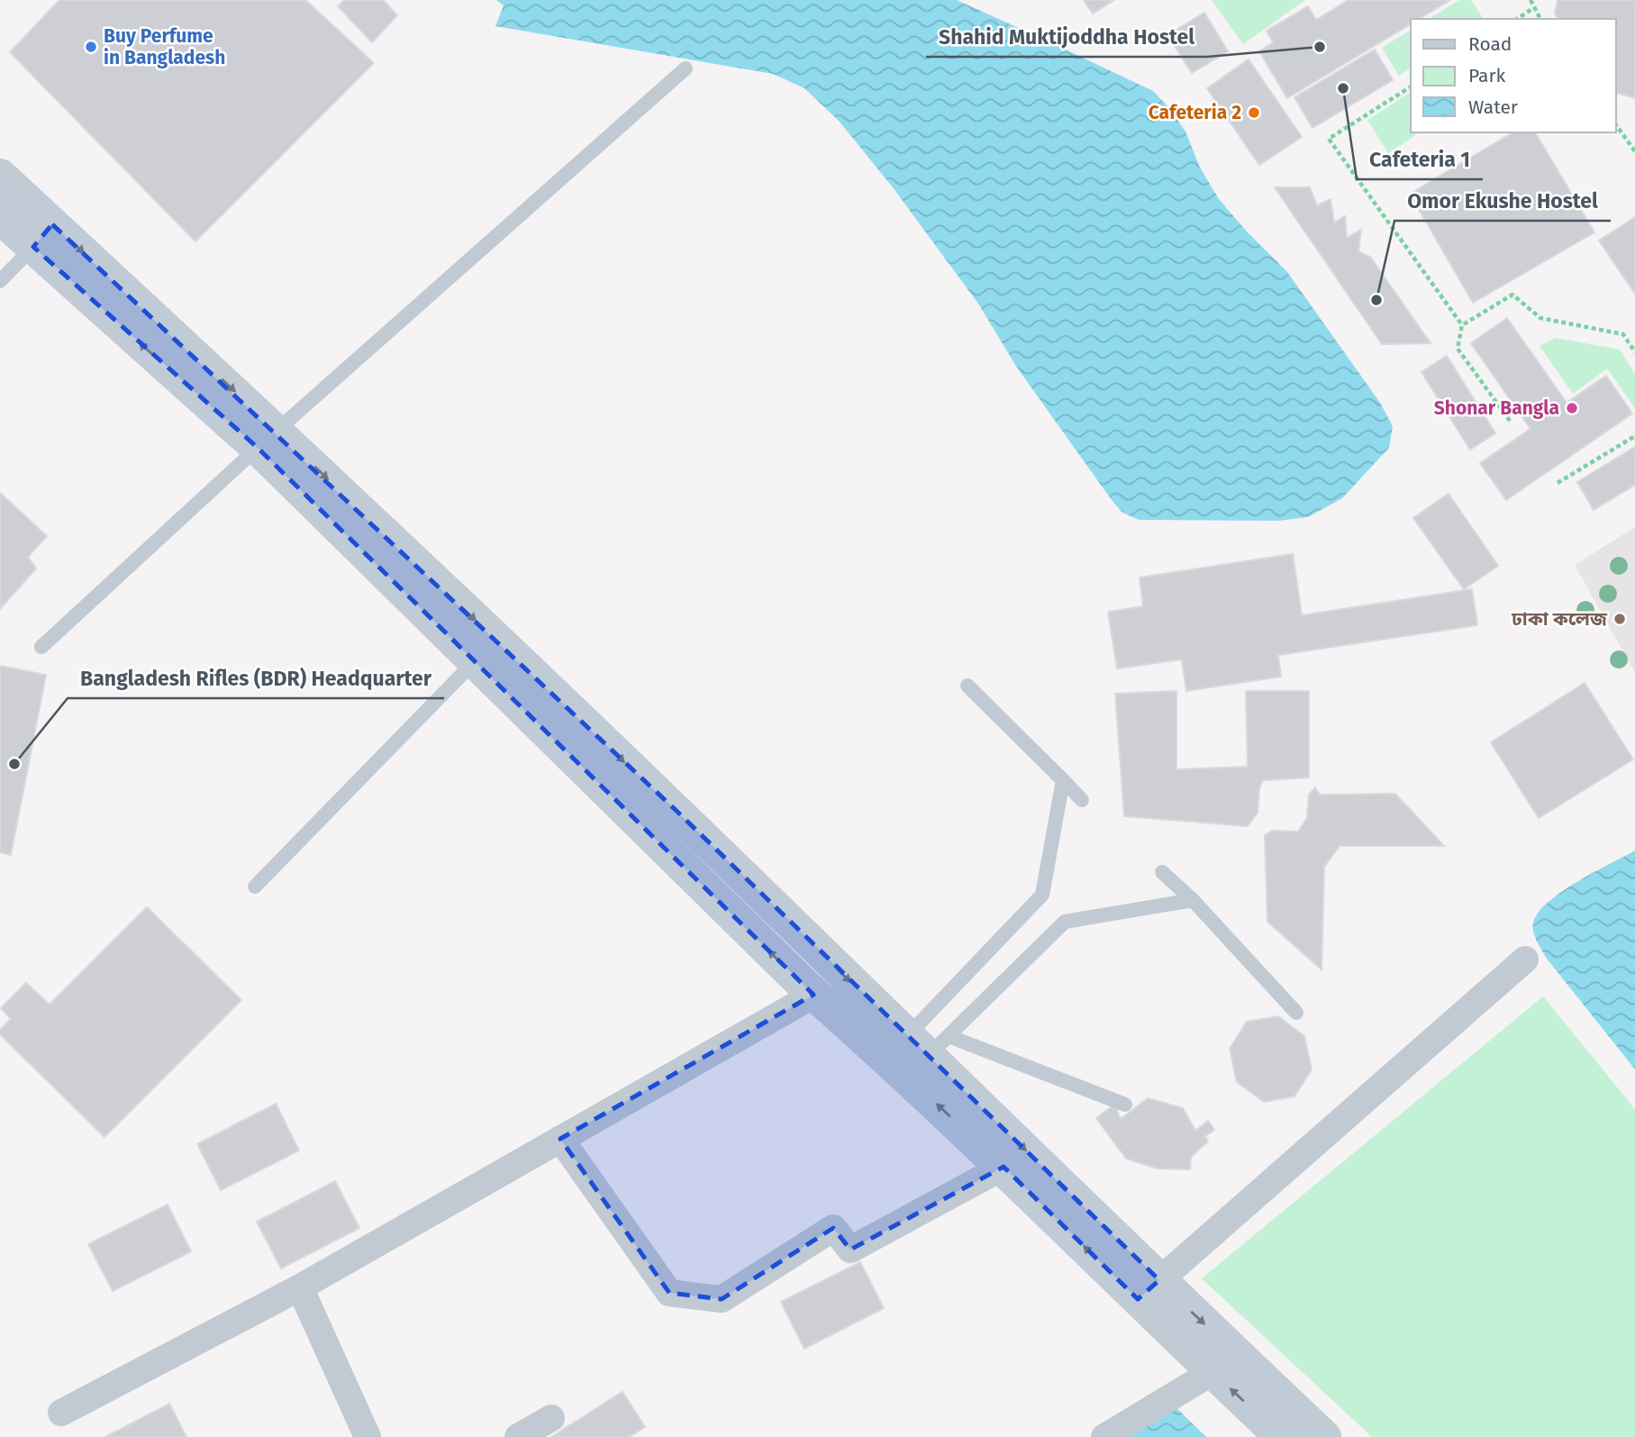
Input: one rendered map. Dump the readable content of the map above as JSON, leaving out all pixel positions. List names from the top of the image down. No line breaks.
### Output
{"places":["Buy Perfume in Bangladesh","Shahid Muktijoddha Hostel","Cafeteria 1","Cafeteria 2","Omor Ekushe Hostel","Shonar Bangla","ঢাকা কলেজ","Bangladesh Rifles (BDR) Headquarter"],"legend":["Road","Park","Water"]}
